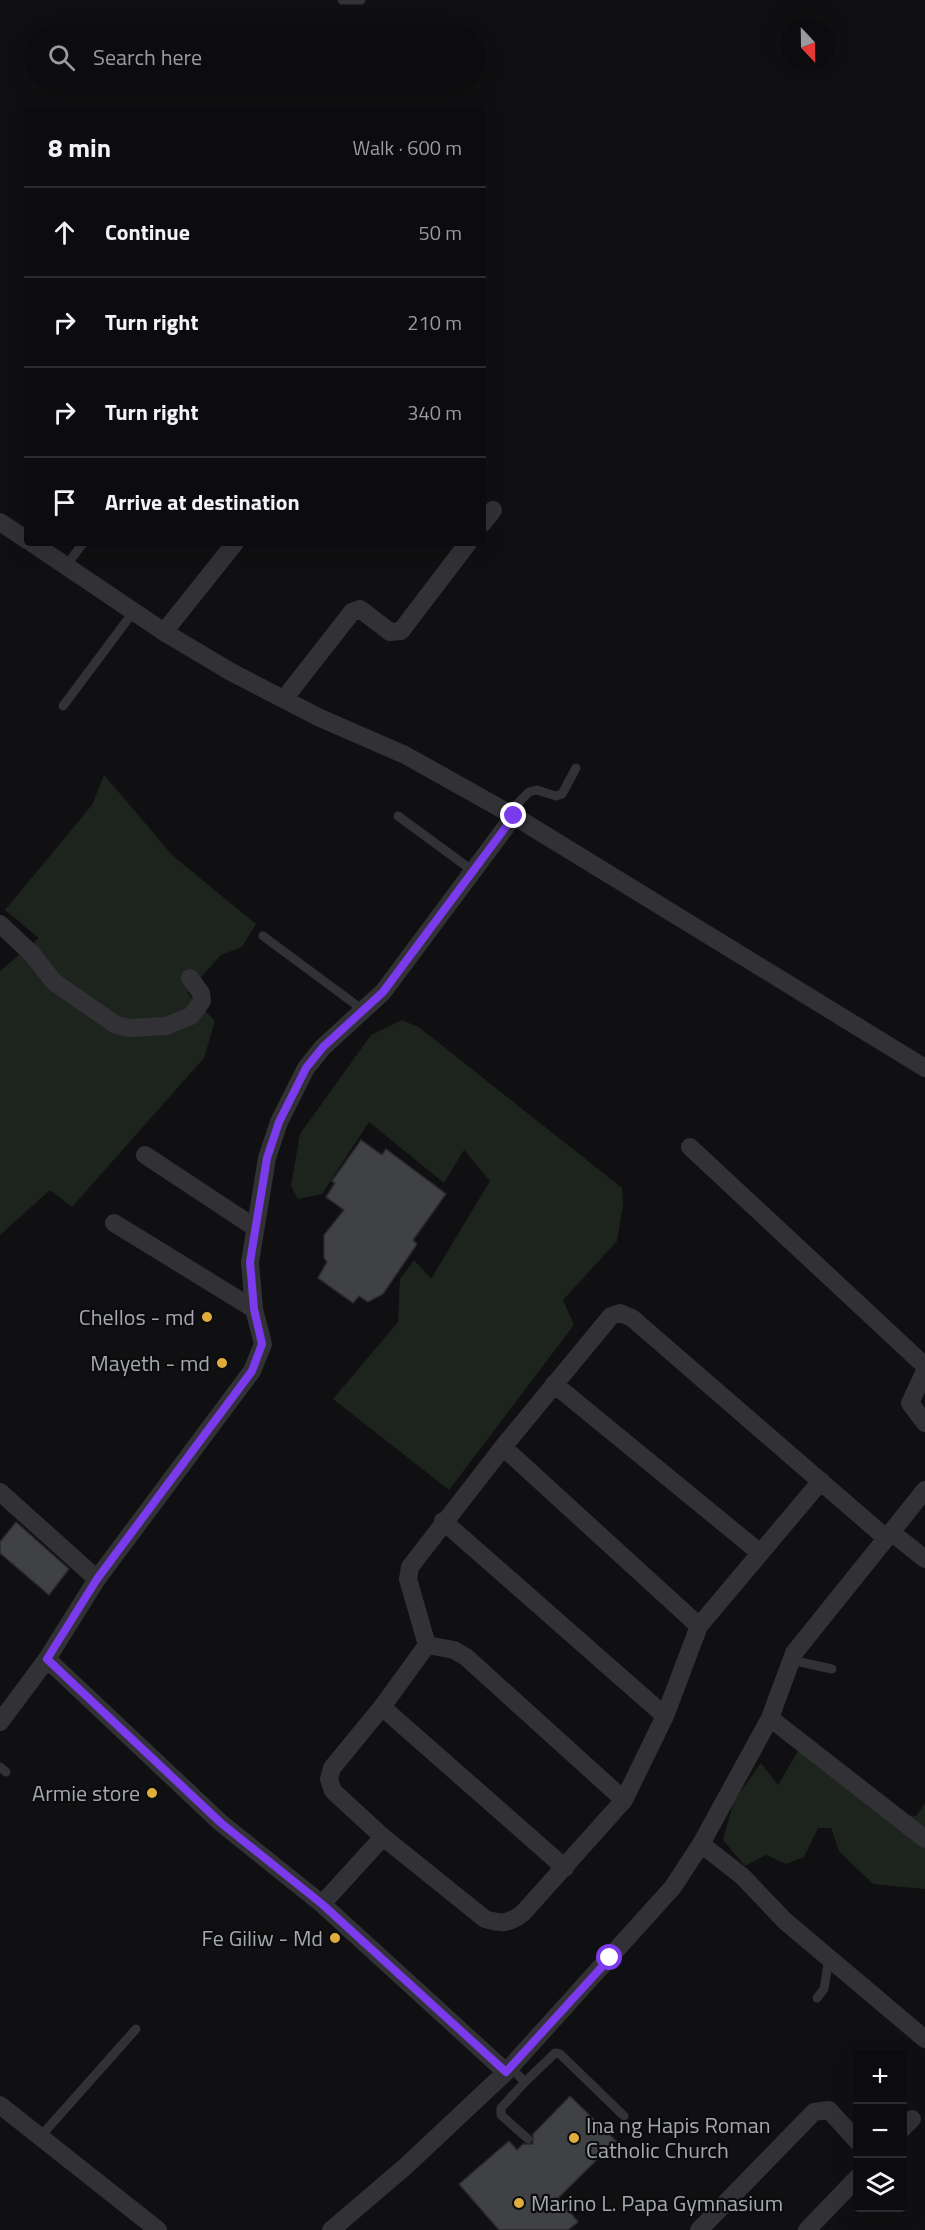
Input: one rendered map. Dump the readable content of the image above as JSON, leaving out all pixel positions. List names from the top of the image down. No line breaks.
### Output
{"places":["Chellos - md","Mayeth - md","Armie store","Fe Giliw - Md","Ina ng Hapis Roman Catholic Church","Marino L. Papa Gymnasium"],"north":"bottom","page":{"search":"Search here","heading":["8 min","Walk · 600 m"],"list":[["Continue","50 m"],["Turn right","210 m"],["Turn right","340 m"],"Arrive at destination"],"map_buttons":["+","−"]}}
